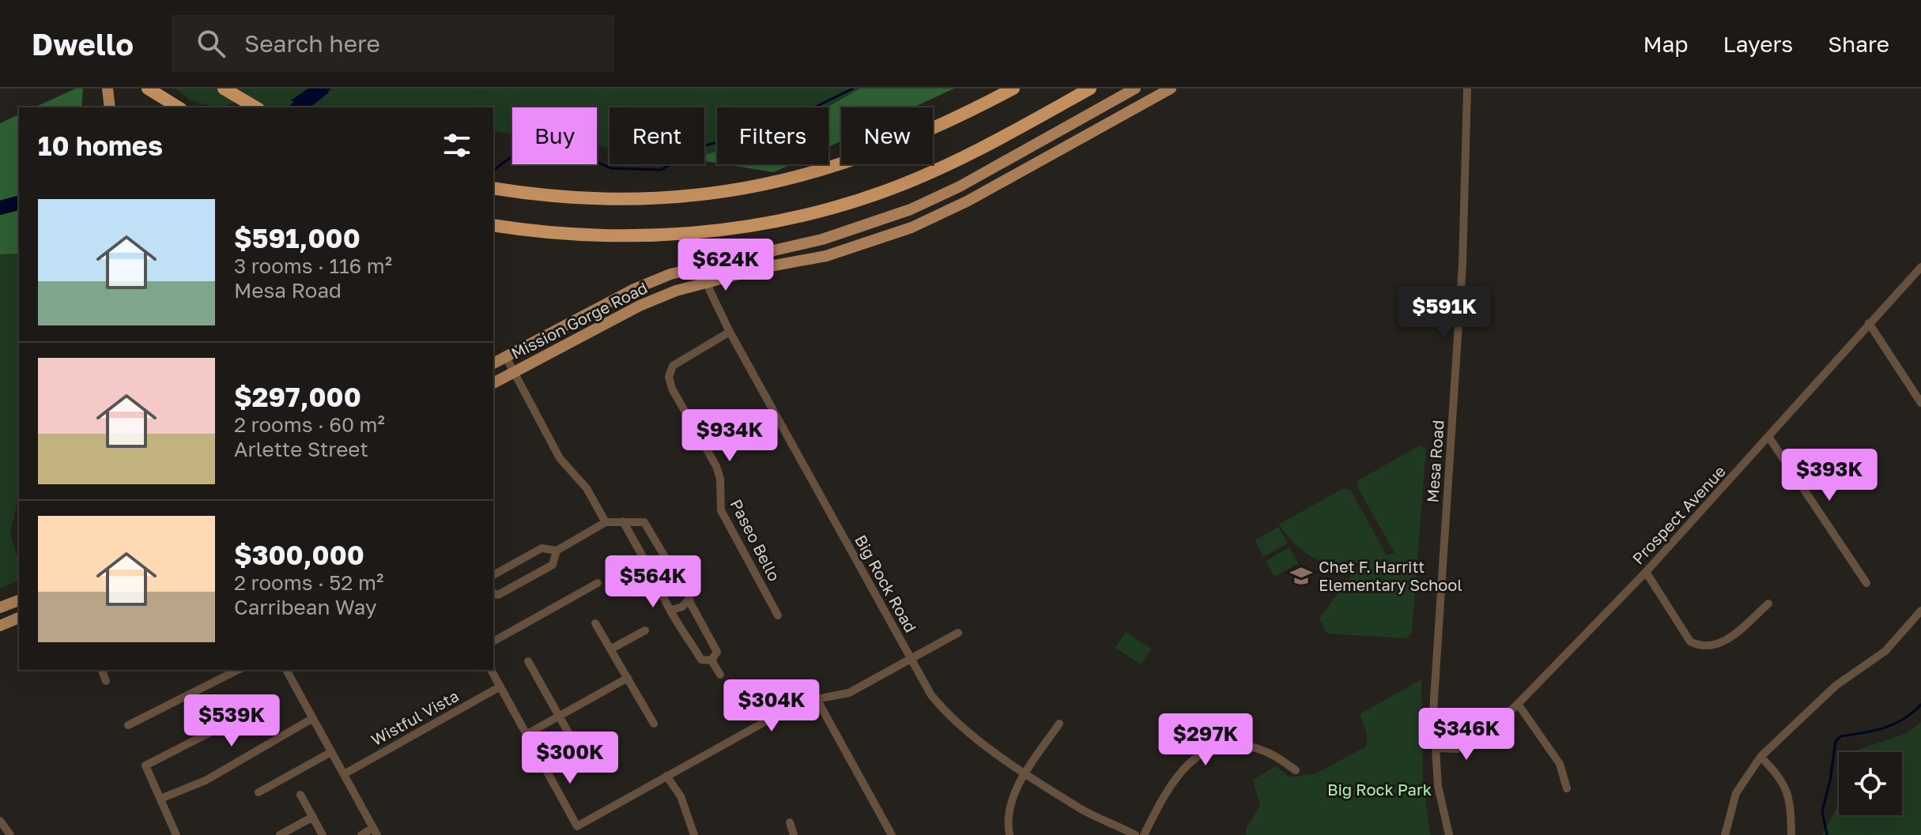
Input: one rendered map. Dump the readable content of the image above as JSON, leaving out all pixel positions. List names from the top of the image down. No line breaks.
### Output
{"streets":{"main road":["Mission Gorge Road"],"street":["Mesa Road","Prospect Avenue","Paseo Bello","Big Rock Road","Wistful Vista"]},"crossings":[["Mission Gorge Road","Big Rock Road"],["Mesa Road","Prospect Avenue"],["Paseo Bello","Big Rock Road"]],"parks":["Big Rock Park"],"places":{"school or university":["Chet F. Harritt Elementary School"]},"page":{"header":"Dwello","search":"Search here","nav":["Map","Layers","Share"],"chip":["Buy","Rent","Filters","New"],"heading":"10 homes","list":[{"name":"$591,000","note":"3 rooms · 116 m² · Mesa Road"},{"name":"$297,000","note":"2 rooms · 60 m² · Arlette Street"},{"name":"$300,000","note":"2 rooms · 52 m² · Carribean Way"}],"price":["$624K","$591K","$934K","$393K","$564K","$304K","$539K","$346K","$297K","$300K"]}}
